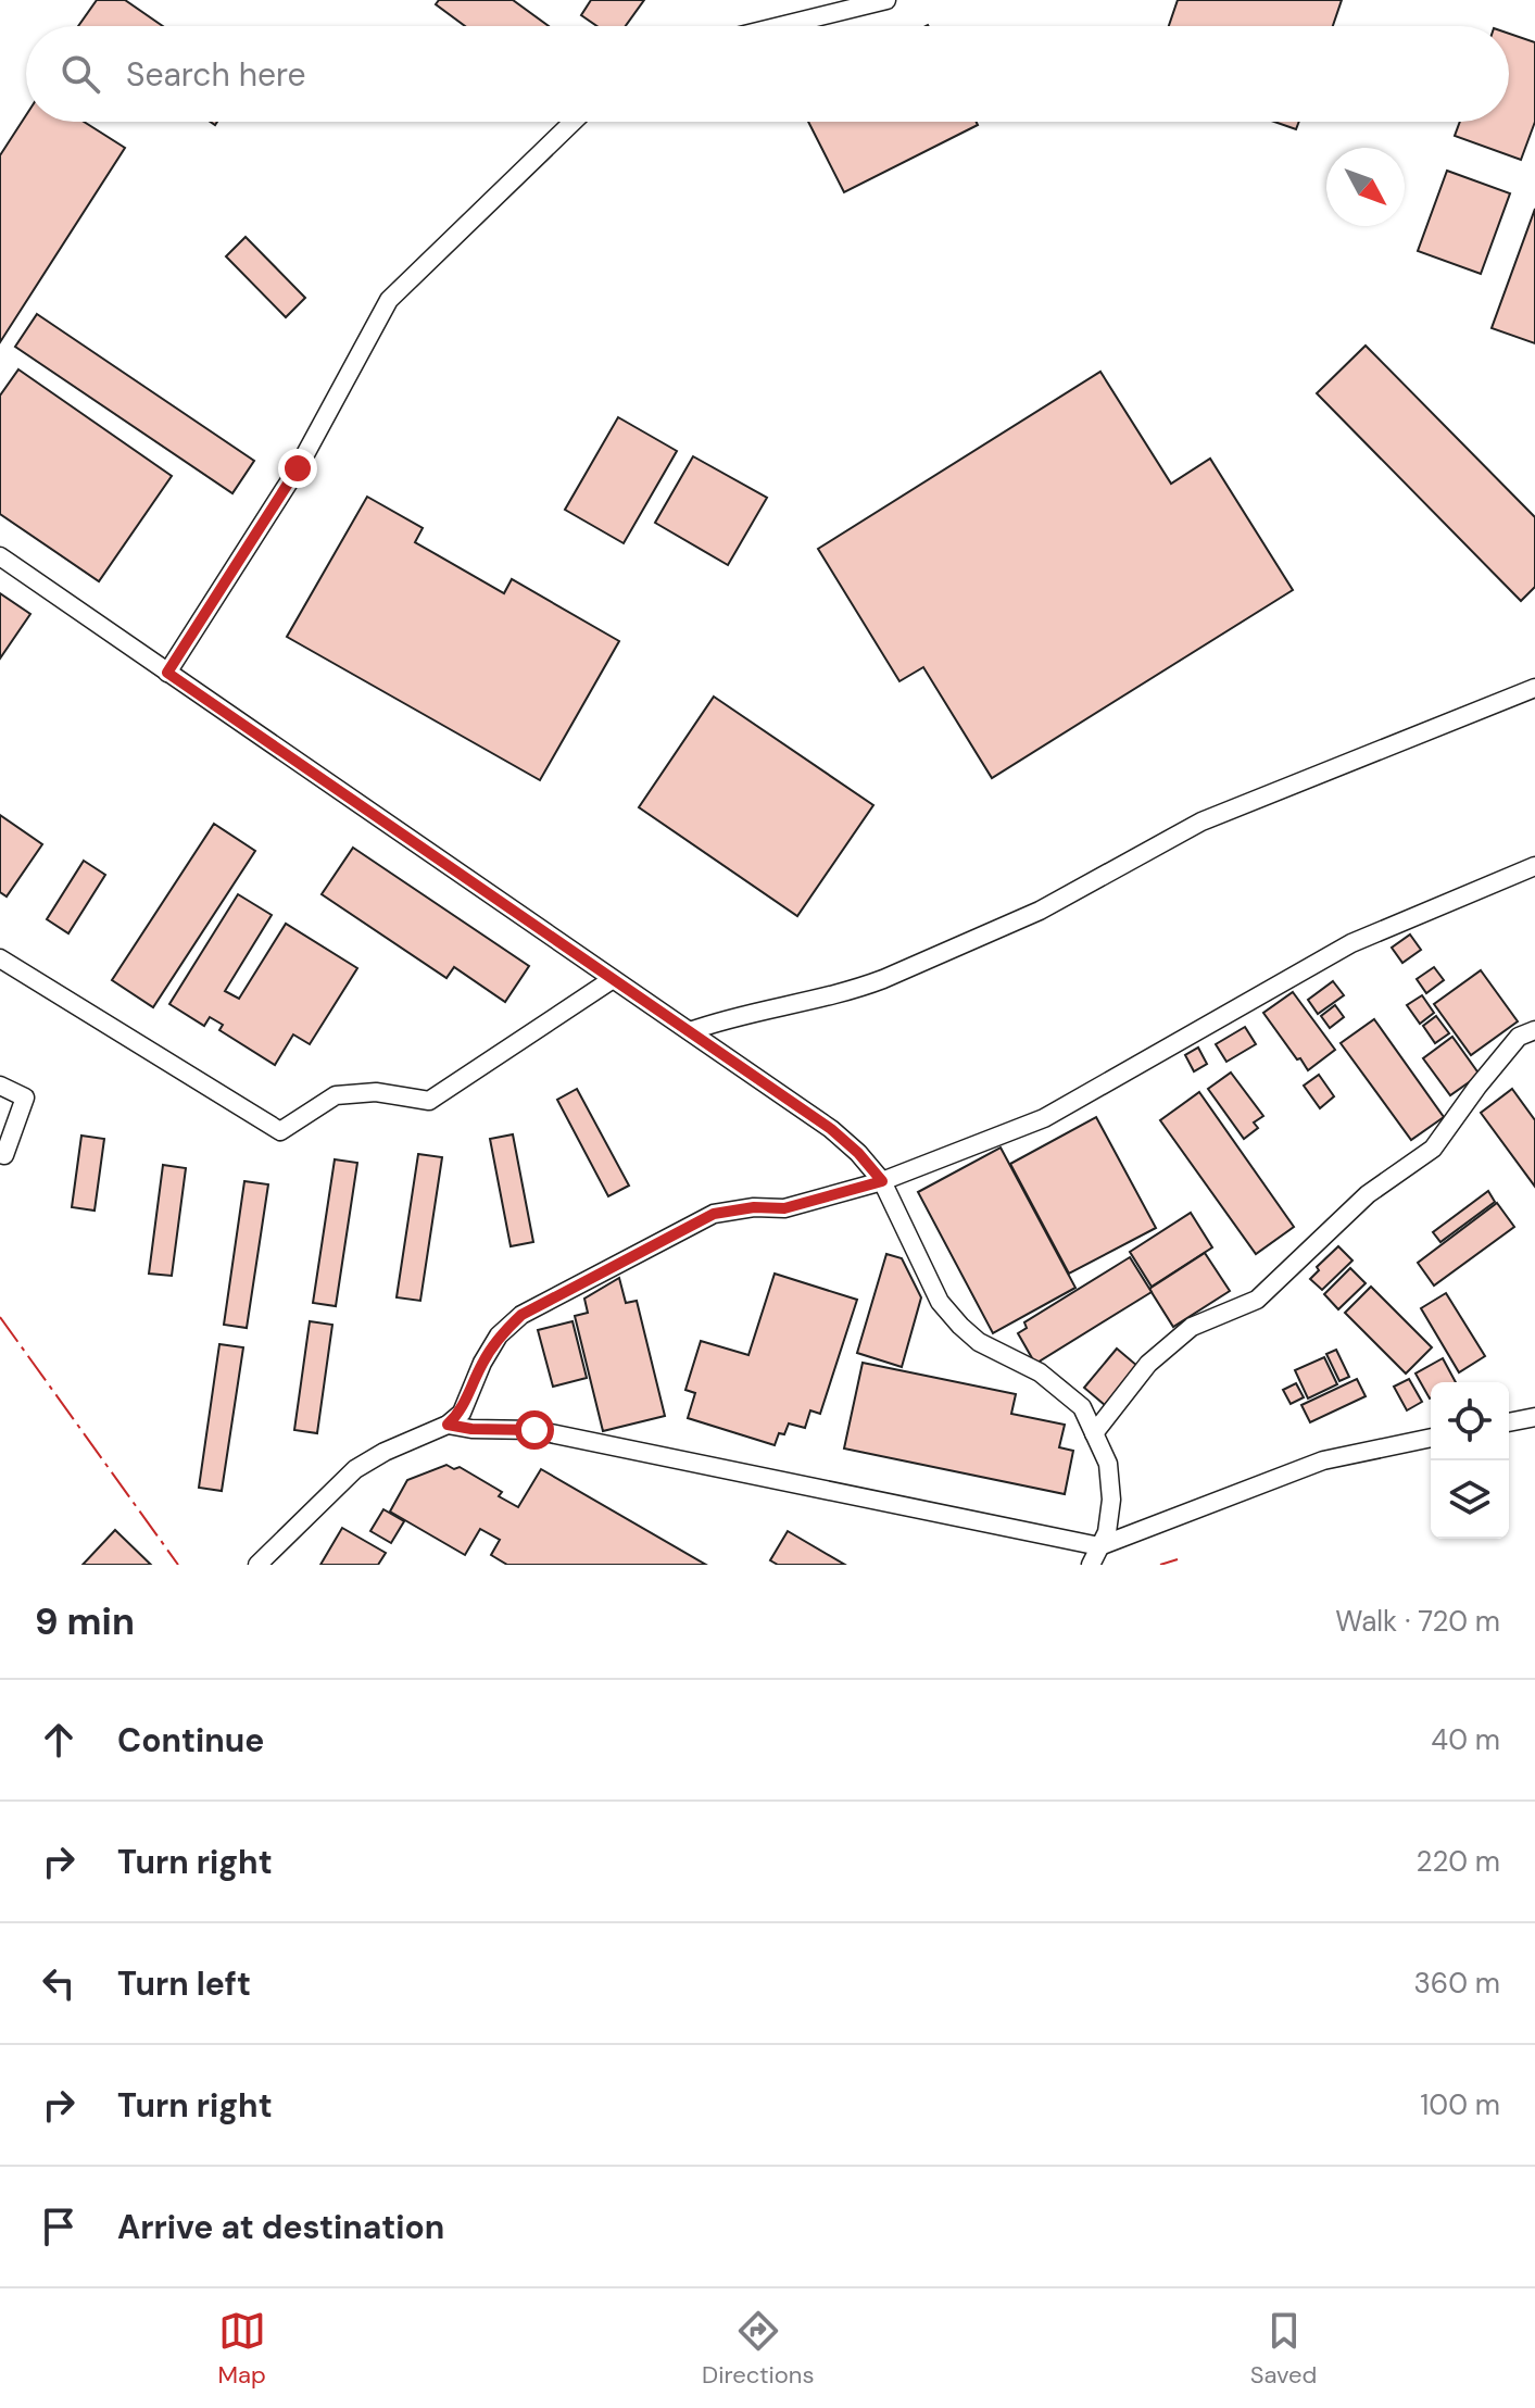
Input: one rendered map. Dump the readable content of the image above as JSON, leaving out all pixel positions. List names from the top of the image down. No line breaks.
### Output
{"north":"bottom right","page":{"search":"Search here","heading":["9 min","Walk · 720 m"],"list":[["Continue","40 m"],["Turn right","220 m"],["Turn left","360 m"],["Turn right","100 m"],"Arrive at destination"],"nav":["Map","Directions","Saved"]}}
